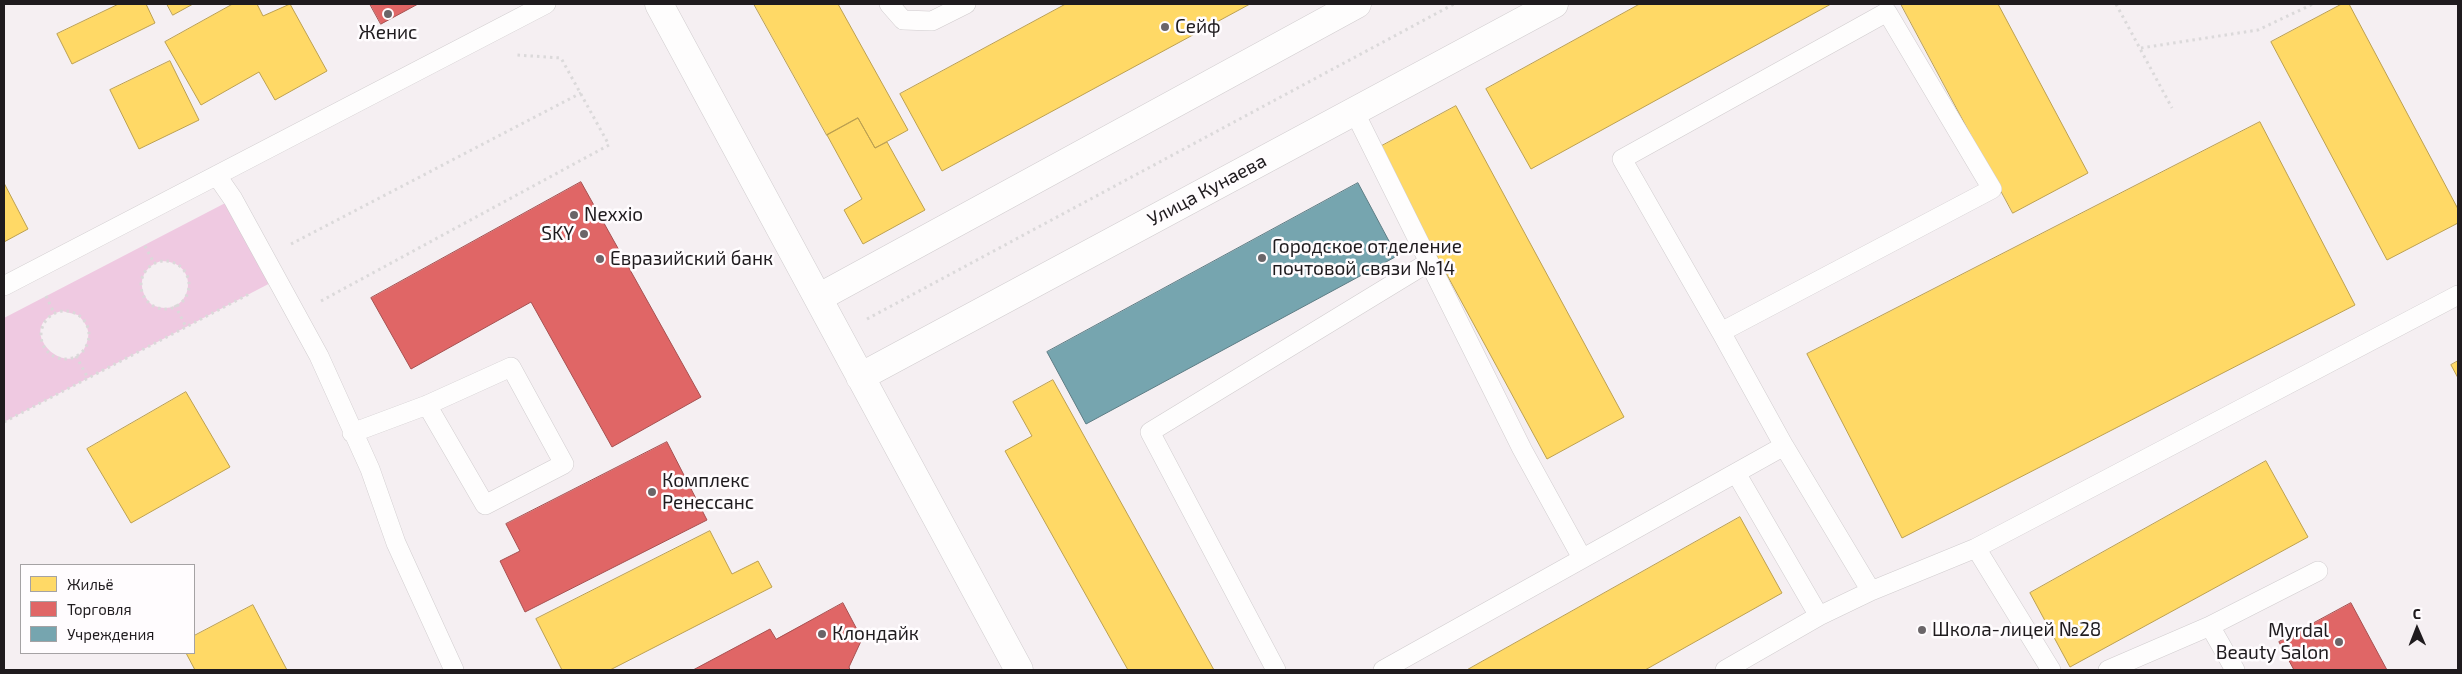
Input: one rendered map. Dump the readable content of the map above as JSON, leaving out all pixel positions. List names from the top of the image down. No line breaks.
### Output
{"streets":{"street":["Улица Кунаева"]},"places":["Женис","Сейф","Nexxio","SKY","Городское отделение почтовой связи №14","Евразийский банк","Комплекс Ренессанс","Школа-лицей №28","Клондайк","Myrdal Beauty Salon"],"legend":["Жильё","Торговля","Учреждения"],"north":"top"}
